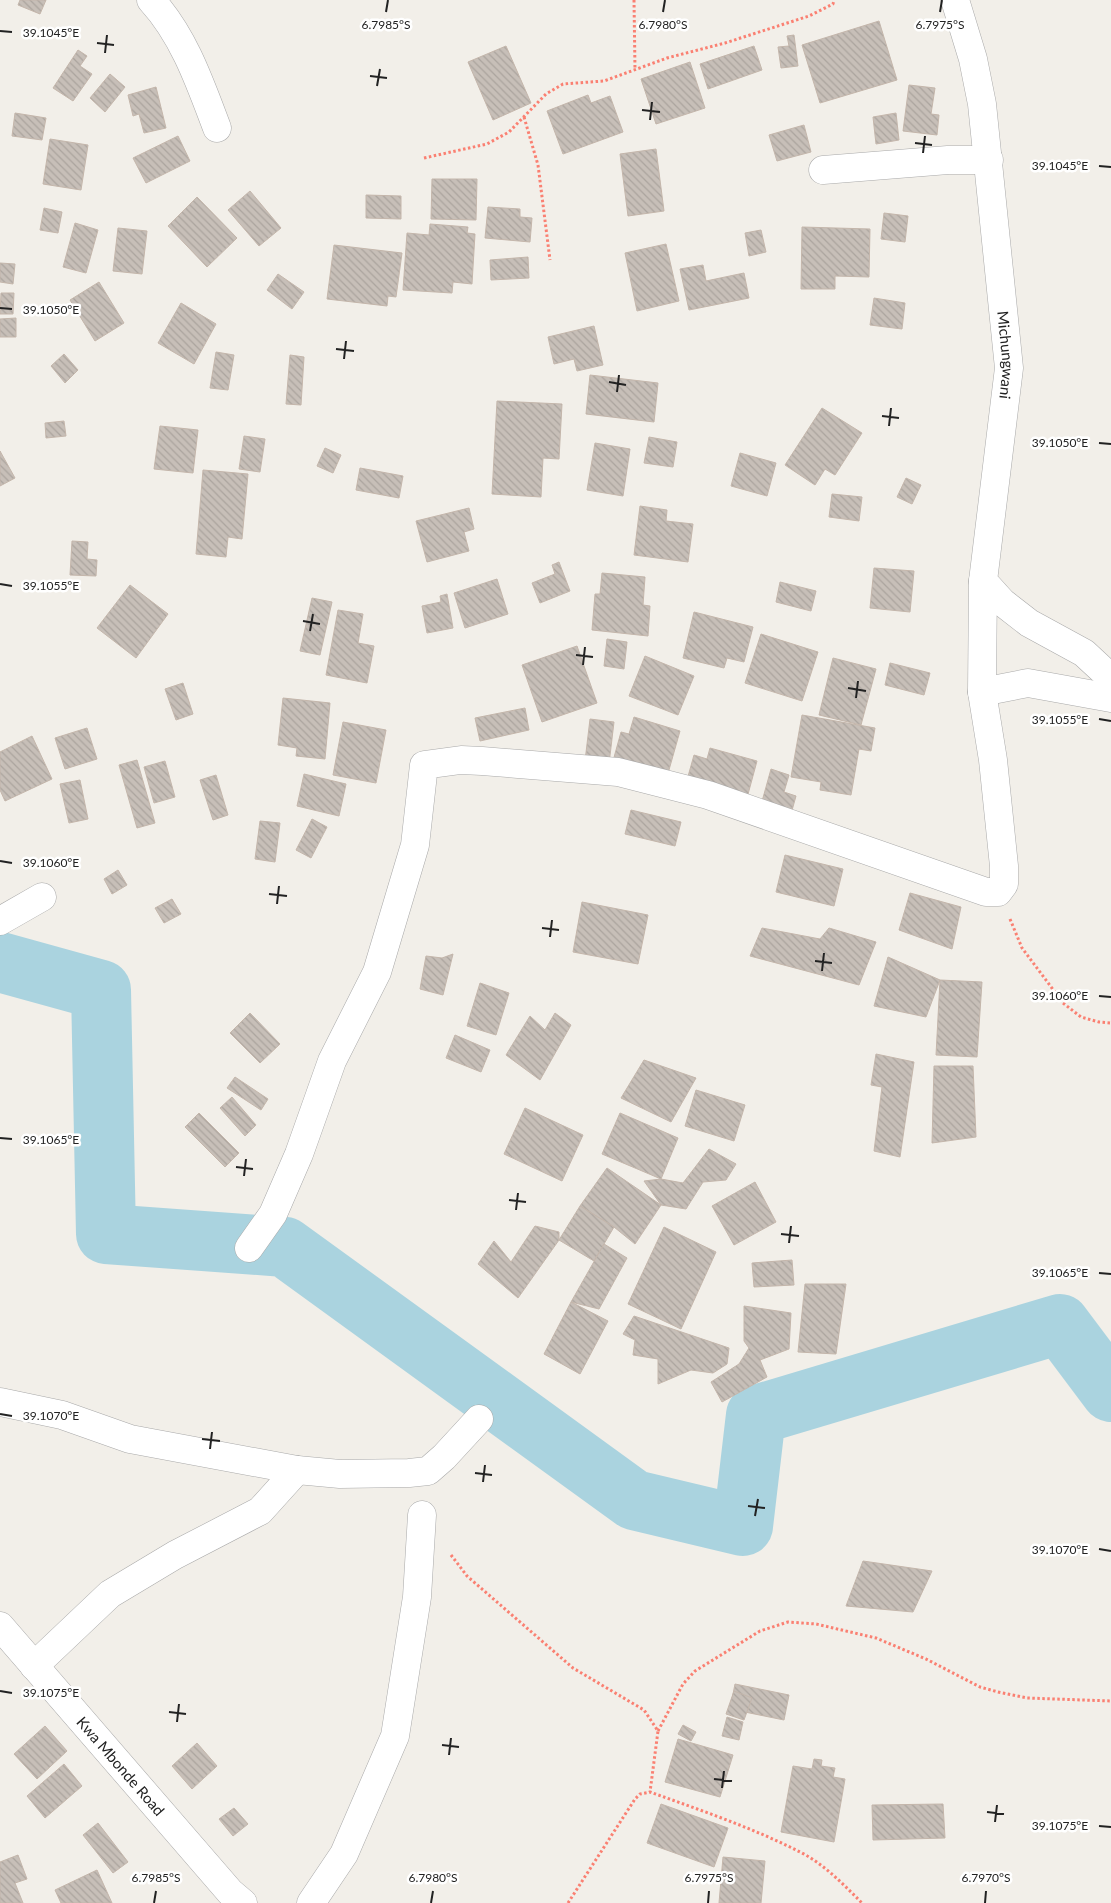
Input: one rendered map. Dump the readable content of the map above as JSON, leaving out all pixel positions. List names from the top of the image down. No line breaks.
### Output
{"streets":{"street":["Michungwani","Kwa Mbonde Road"]},"coordinates":["6.7985°S","6.7980°S","6.7975°S","39.1045°E","39.1050°E","39.1055°E","39.1060°E","39.1065°E","39.1070°E","39.1075°E","6.7970°S"]}
